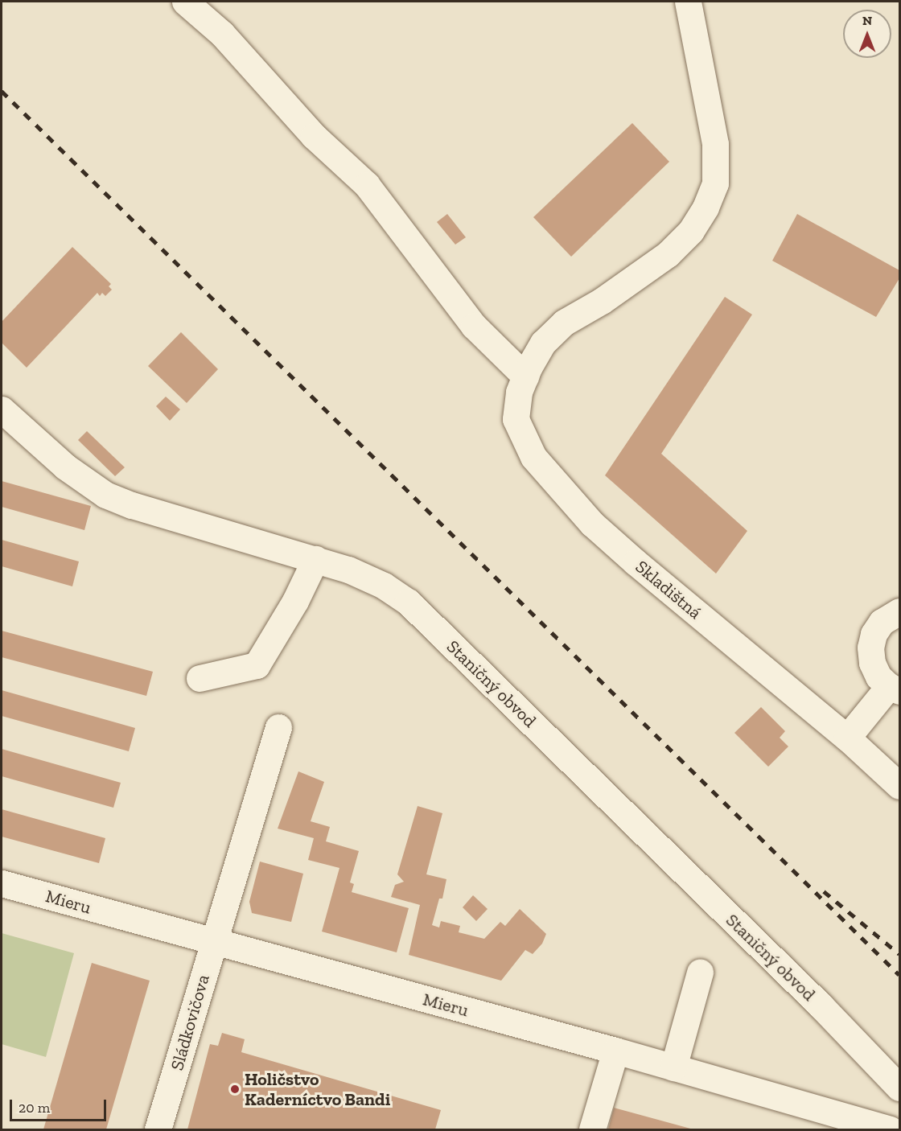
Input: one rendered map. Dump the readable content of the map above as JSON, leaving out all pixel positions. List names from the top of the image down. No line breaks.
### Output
{"streets":{"street":["Skladištná","Staničný obvod","Mieru","Sládkovičova"]},"crossings":[["Mieru","Sládkovičova"]],"places":["Holičstvo Kaderníctvo Bandi"],"scale_bar":"20 m","north":"top"}
